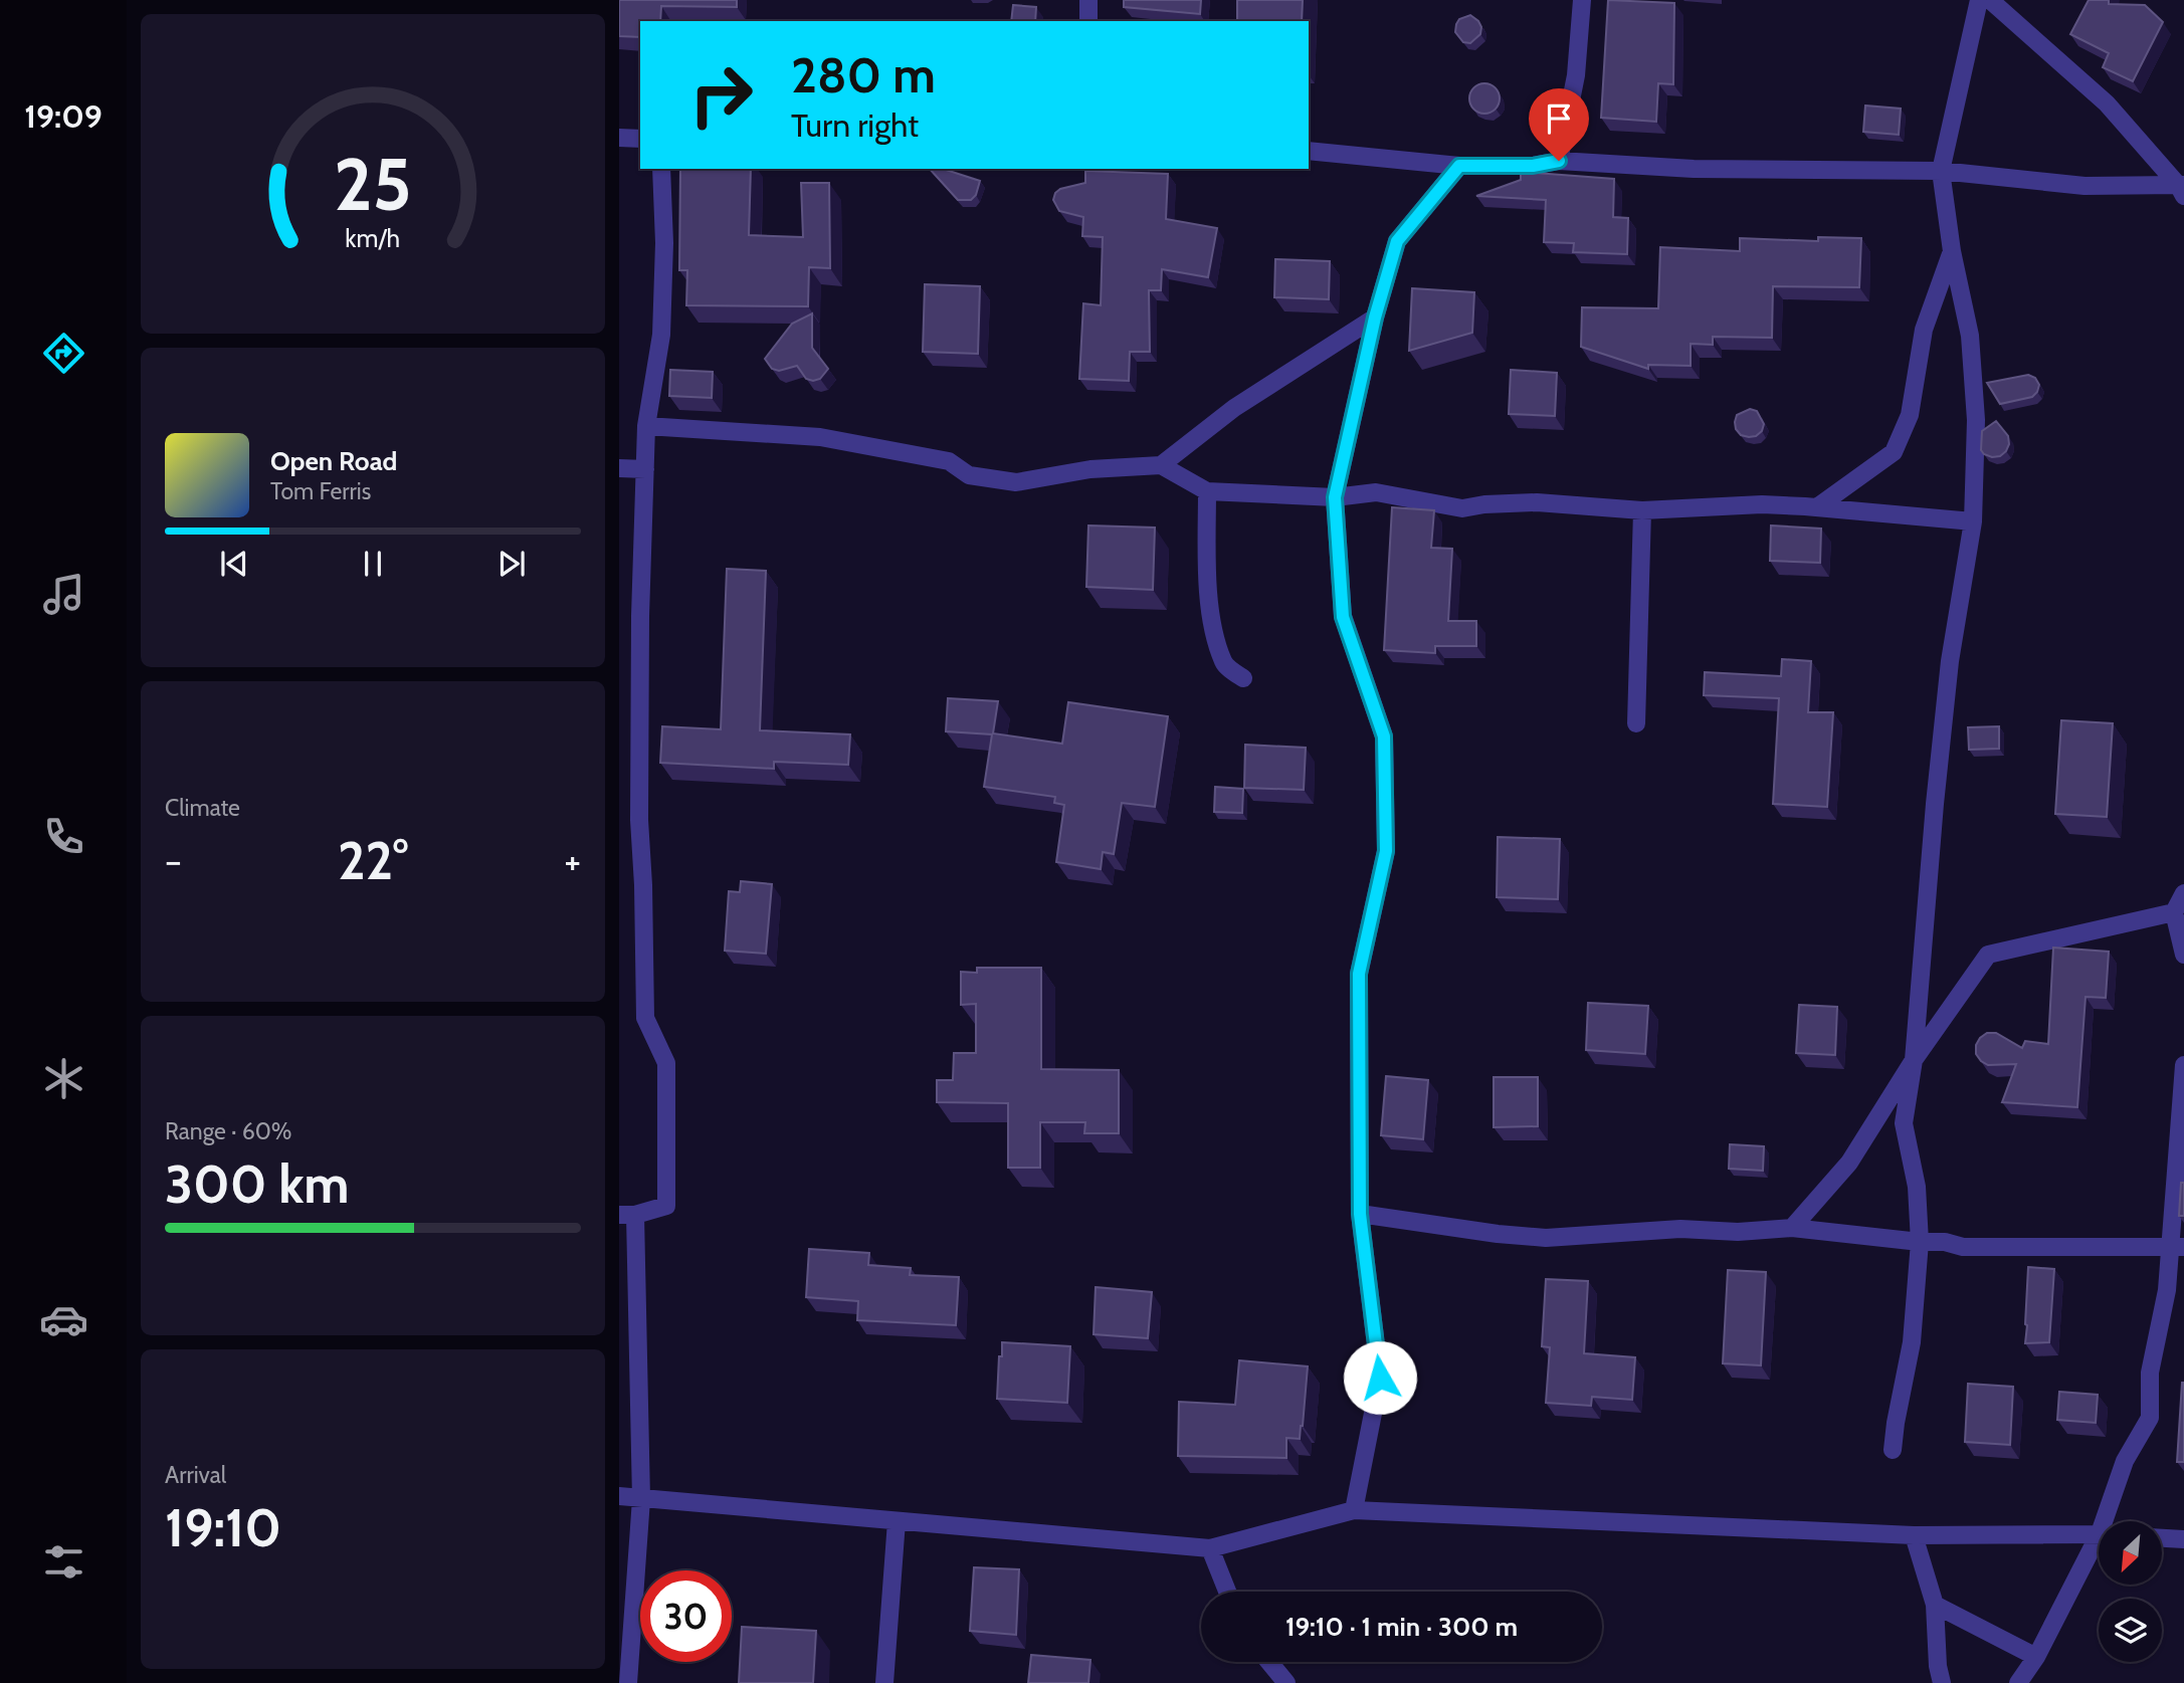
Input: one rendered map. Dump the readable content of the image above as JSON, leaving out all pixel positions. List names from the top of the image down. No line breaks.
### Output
{"north":"bottom left","page":{"tabs":"19:09","turn":["280 m","Turn right"],"song":["Open Road","Tom Ferris"],"tile":["Climate",["Range · 60%","300 km"],["Arrival","19:10"]],"heat":["−","22°","+"],"limit":"30","trip":"19:10 · 1 min · 300 m","gauge":["25","km/h"]}}
